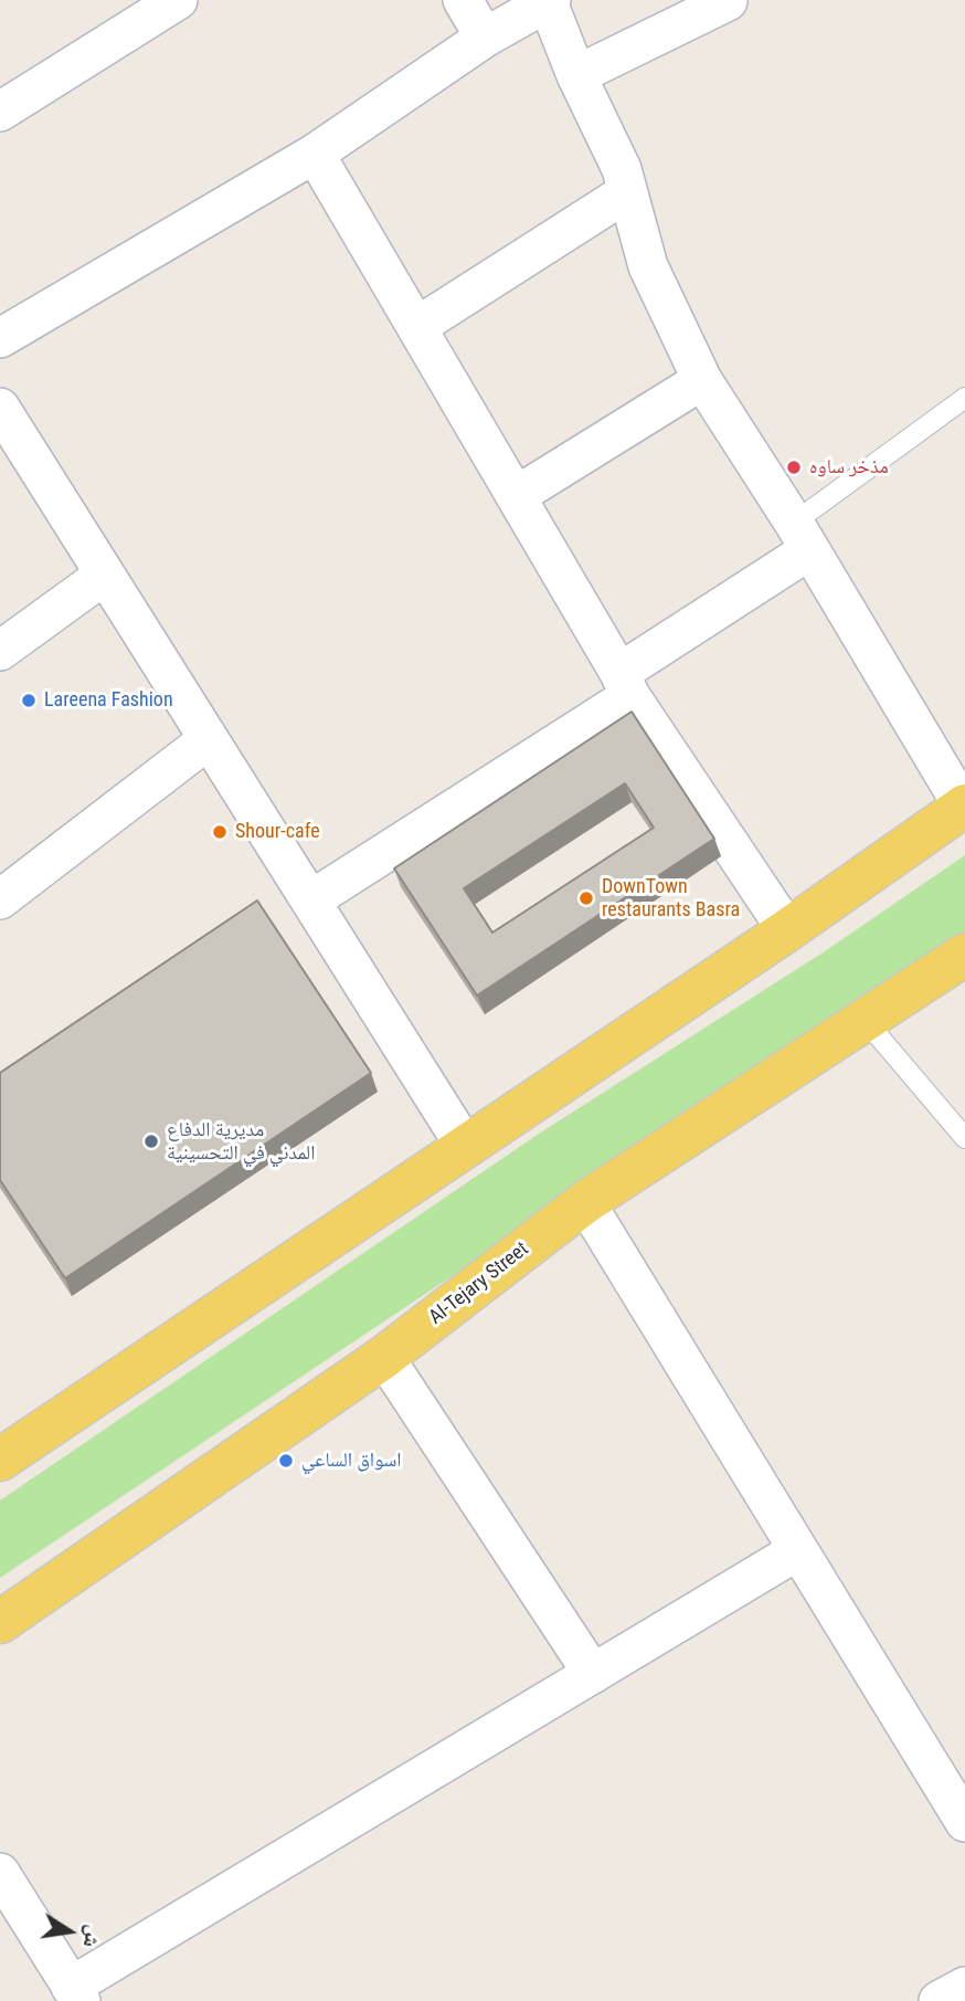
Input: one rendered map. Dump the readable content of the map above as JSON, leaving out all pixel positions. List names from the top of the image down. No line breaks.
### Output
{"streets":{"main road":["Al-Tejary Street"]},"places":["مذخر ساوه","Lareena Fashion","Shour-cafe","DownTown restaurants Basra","مديرية الدفاع المدني في التحسينية","اسواق الساعي"],"north":"right"}
